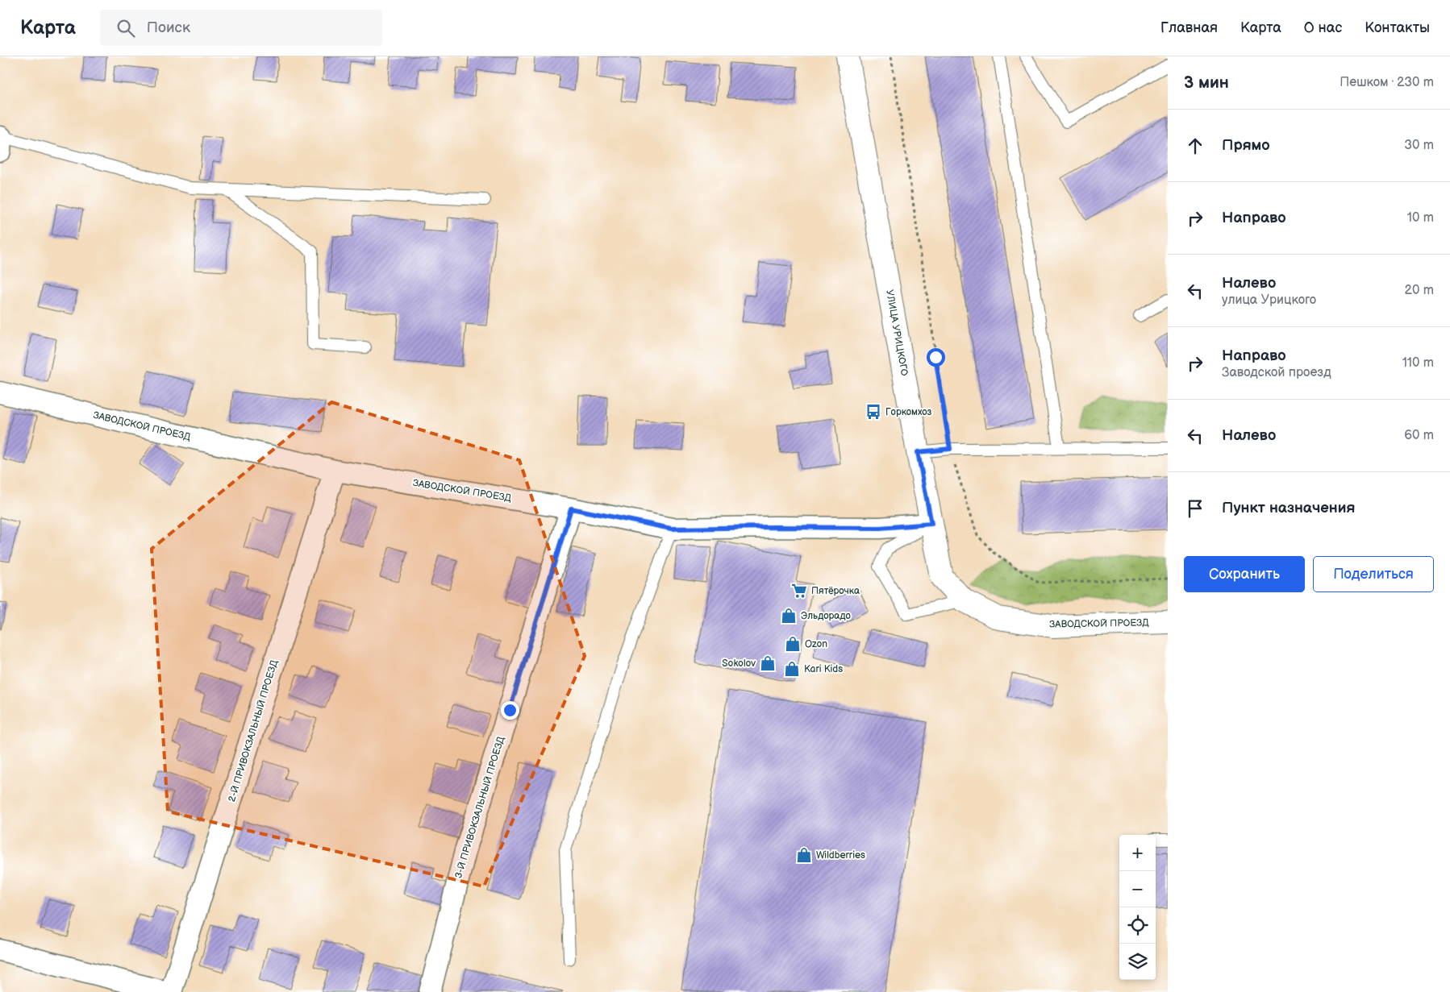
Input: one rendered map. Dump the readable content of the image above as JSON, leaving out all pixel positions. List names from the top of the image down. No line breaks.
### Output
{"streets":{"street":["УЛИЦА УРИЦКОГО","ЗАВОДСКОЙ ПРОЕЗД","2-Й ПРИВОКЗАЛЬНЫЙ ПРОЕЗД","3-Й ПРИВОКЗАЛЬНЫЙ ПРОЕЗД"]},"crossings":[["УЛИЦА УРИЦКОГО","ЗАВОДСКОЙ ПРОЕЗД"],["ЗАВОДСКОЙ ПРОЕЗД","2-Й ПРИВОКЗАЛЬНЫЙ ПРОЕЗД"],["ЗАВОДСКОЙ ПРОЕЗД","3-Й ПРИВОКЗАЛЬНЫЙ ПРОЕЗД"]],"places":{"bus stop":["Горкомхоз"],"supermarket":["Пятёрочка"],"shop":["Эльдорадо","Ozon","Sokolov","Kari Kids","Wildberries"]},"page":{"header":"Карта","search":"Поиск","nav":["Главная","Карта","О нас","Контакты"],"heading":["3 мин","Пешком · 230 m"],"list":[["Прямо","30 m"],["Направо","10 m"],["Налево","улица Урицкого","20 m"],["Направо","Заводской проезд","110 m"],["Налево","60 m"],"Пункт назначения"],"buttons":["Сохранить","Поделиться"],"map_buttons":["+","−"]}}
